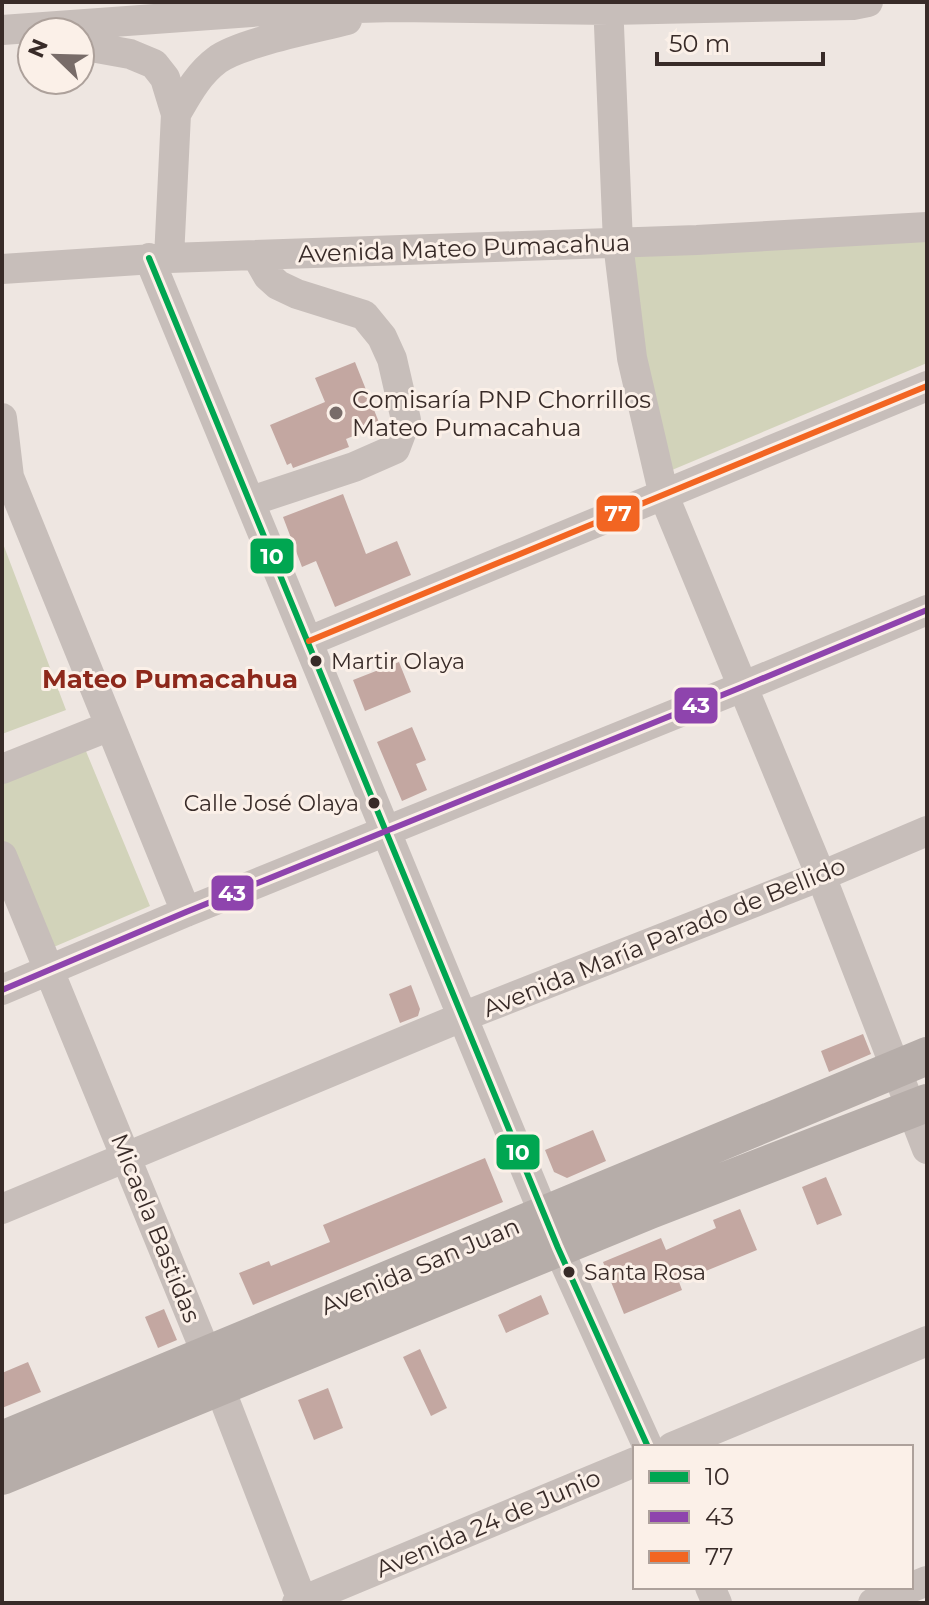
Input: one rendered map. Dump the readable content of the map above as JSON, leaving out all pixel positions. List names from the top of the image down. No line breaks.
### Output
{"streets":{"main road":["Avenida San Juan"],"street":["Avenida Mateo Pumacahua","Avenida María Parado de Bellido","Micaela Bastidas","Avenida 24 de Junio"]},"crossings":[["Avenida María Parado de Bellido","Micaela Bastidas"],["Micaela Bastidas","Avenida San Juan"],["Micaela Bastidas","Avenida 24 de Junio"]],"districts":["Mateo Pumacahua"],"places":["Comisaría PNP Chorrillos Mateo Pumacahua","Martir Olaya","Calle José Olaya","Santa Rosa"],"lines":["transit line 10","transit line 77","transit line 43"],"legend":["10","43","77"],"scale_bar":"50 m","north":"top left"}
